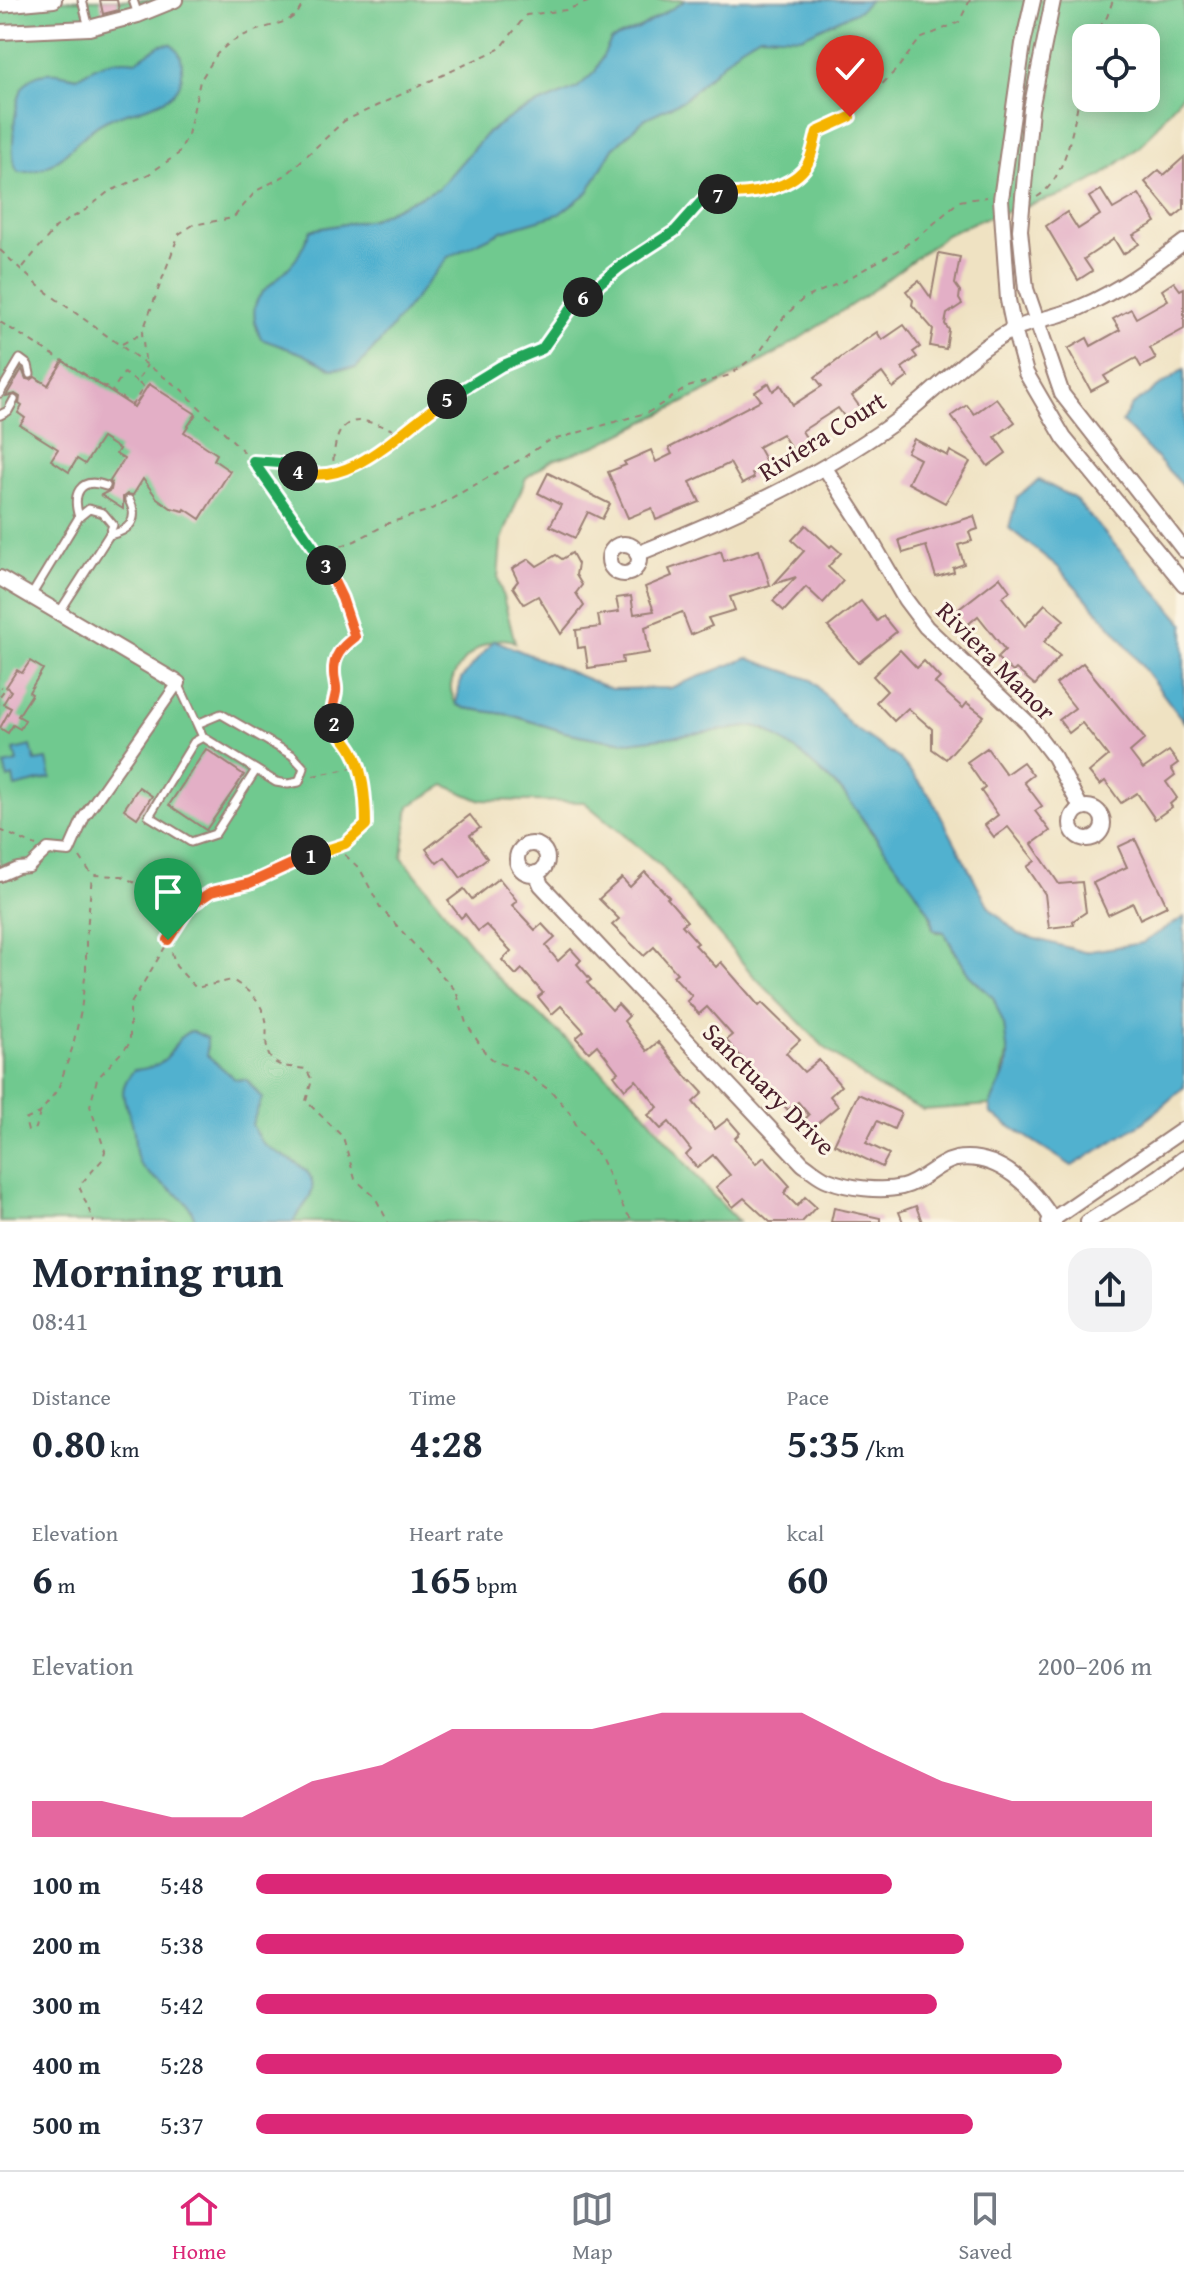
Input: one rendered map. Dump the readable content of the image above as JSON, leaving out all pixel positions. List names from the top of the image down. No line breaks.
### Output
{"streets":{"street":["Riviera Court","Riviera Manor","Sanctuary Drive"]},"crossings":[["Riviera Court","Riviera Manor"]],"page":{"pins":["7","6","5","4","3","2","1"],"heading":["Morning run","08:41"],"stats":[["Distance","0.80 km"],["Time","4:28"],["Pace","5:35 /km"],["Elevation","6 m"],["Heart rate","165 bpm"],["kcal","60"]],"chart":["Elevation","200–206 m"],"list":[{"name":"100 m","note":"5:48"},{"name":"200 m","note":"5:38"},{"name":"300 m","note":"5:42"},{"name":"400 m","note":"5:28"},{"name":"500 m","note":"5:37"}],"tabs":["Home","Map","Saved"]}}
